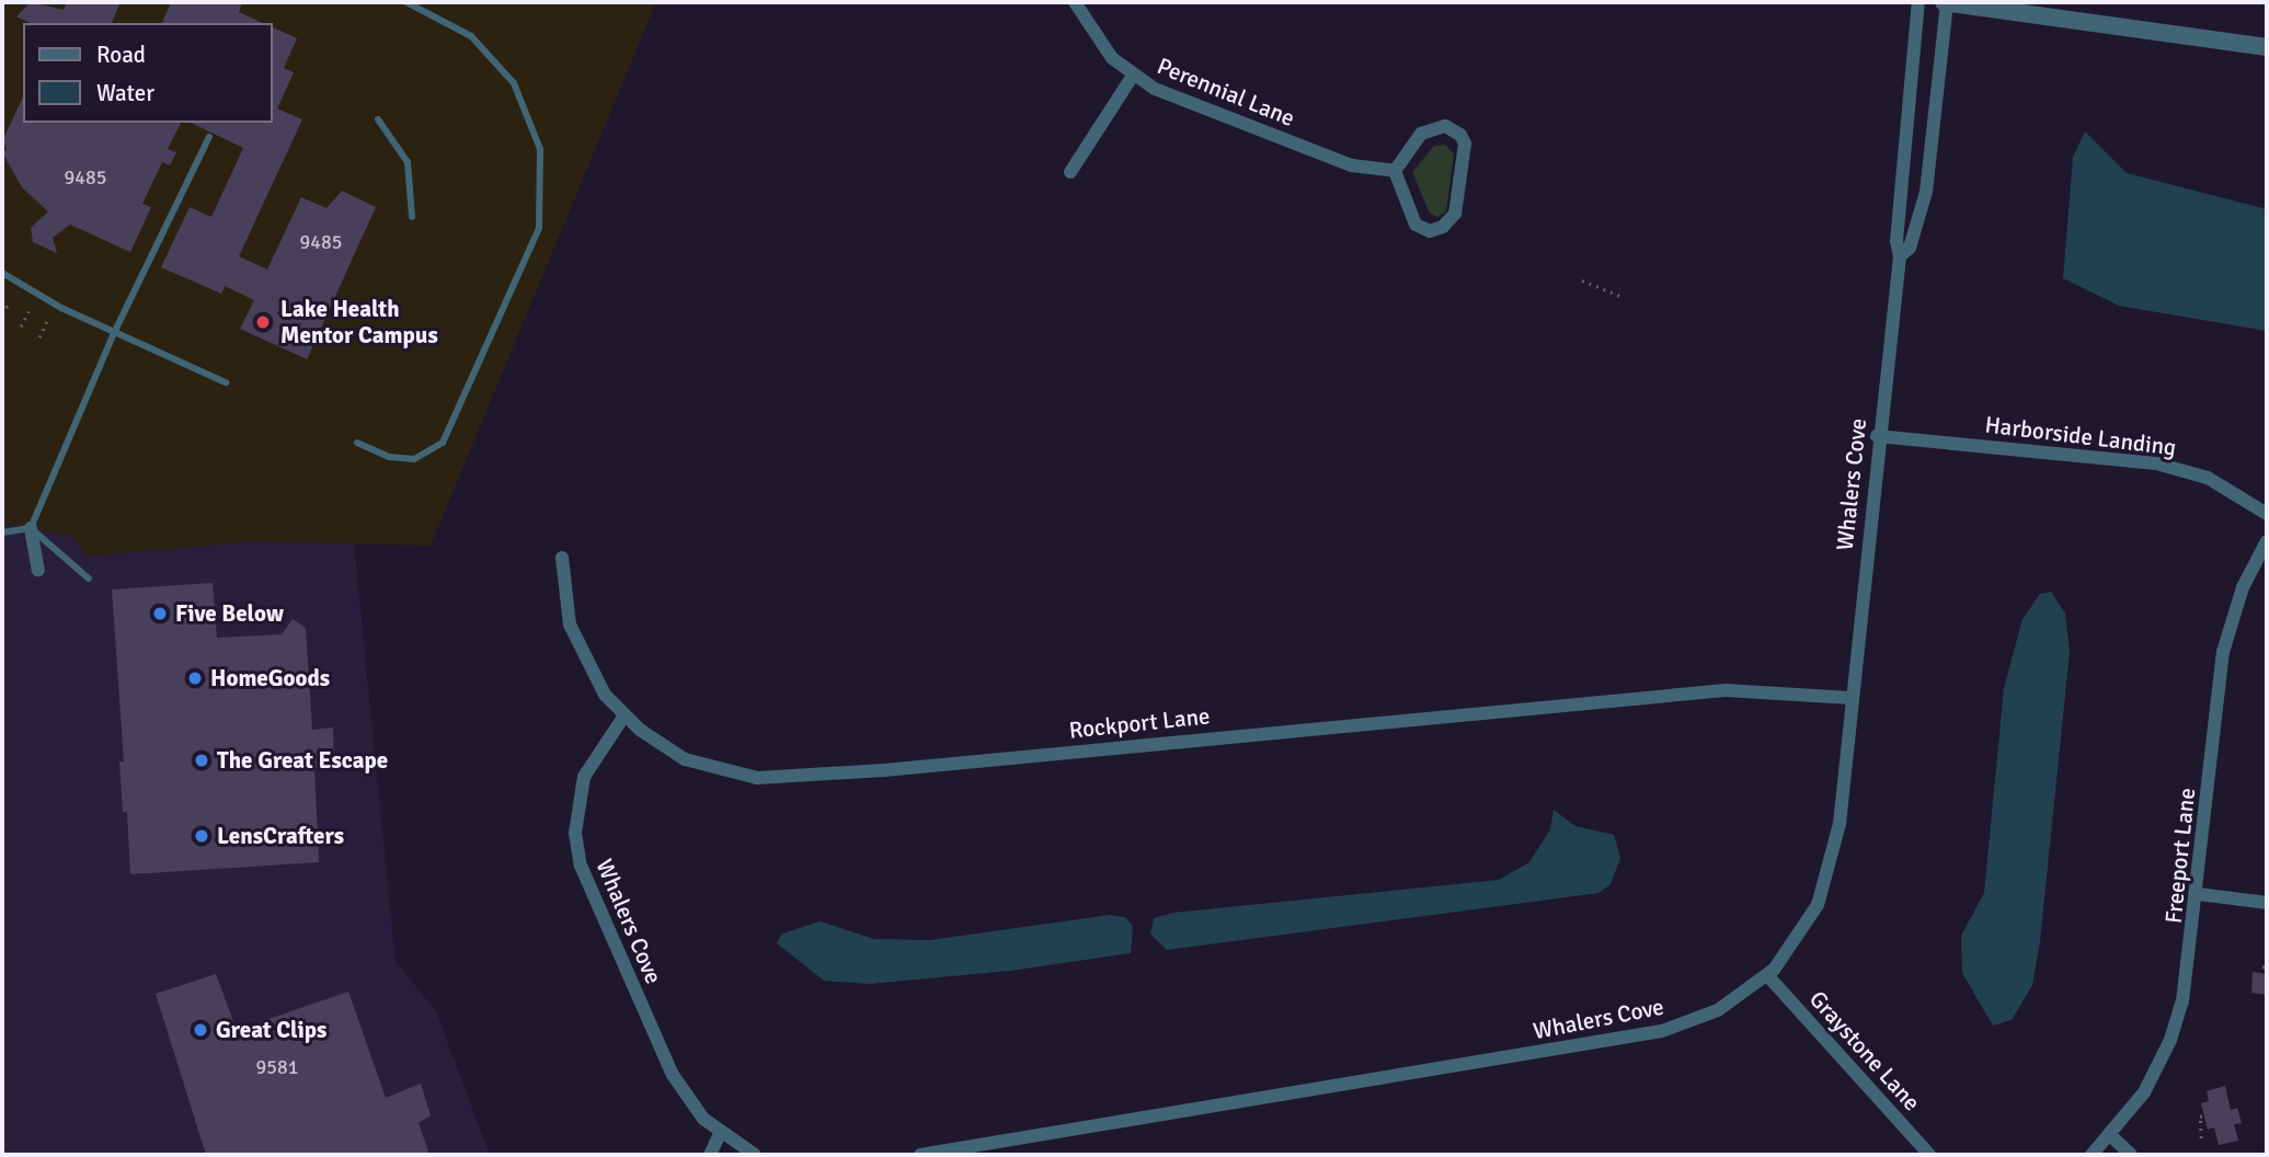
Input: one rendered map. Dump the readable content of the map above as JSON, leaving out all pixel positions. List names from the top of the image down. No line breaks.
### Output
{"streets":{"street":["Perennial Lane","Harborside Landing","Whalers Cove","Rockport Lane","Freeport Lane","Graystone Lane"]},"crossings":[["Harborside Landing","Whalers Cove"],["Whalers Cove","Rockport Lane"],["Whalers Cove","Graystone Lane"]],"places":["Lake Health Mentor Campus","Five Below","HomeGoods","The Great Escape","LensCrafters","Great Clips"],"house_numbers":["9485","9485","9581"],"legend":["Road","Water"]}
